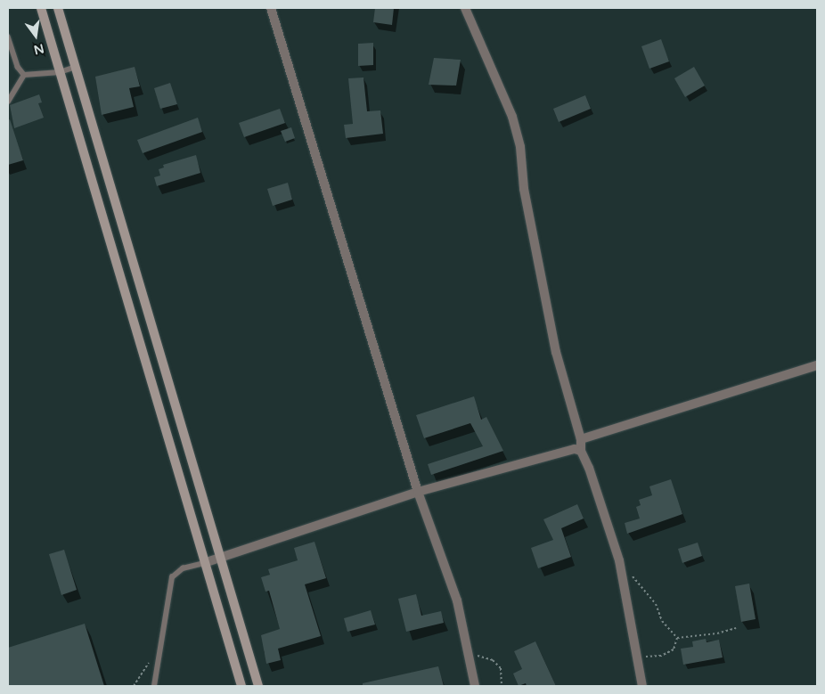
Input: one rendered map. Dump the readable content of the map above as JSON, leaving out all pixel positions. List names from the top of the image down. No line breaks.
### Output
{"north":"bottom"}
